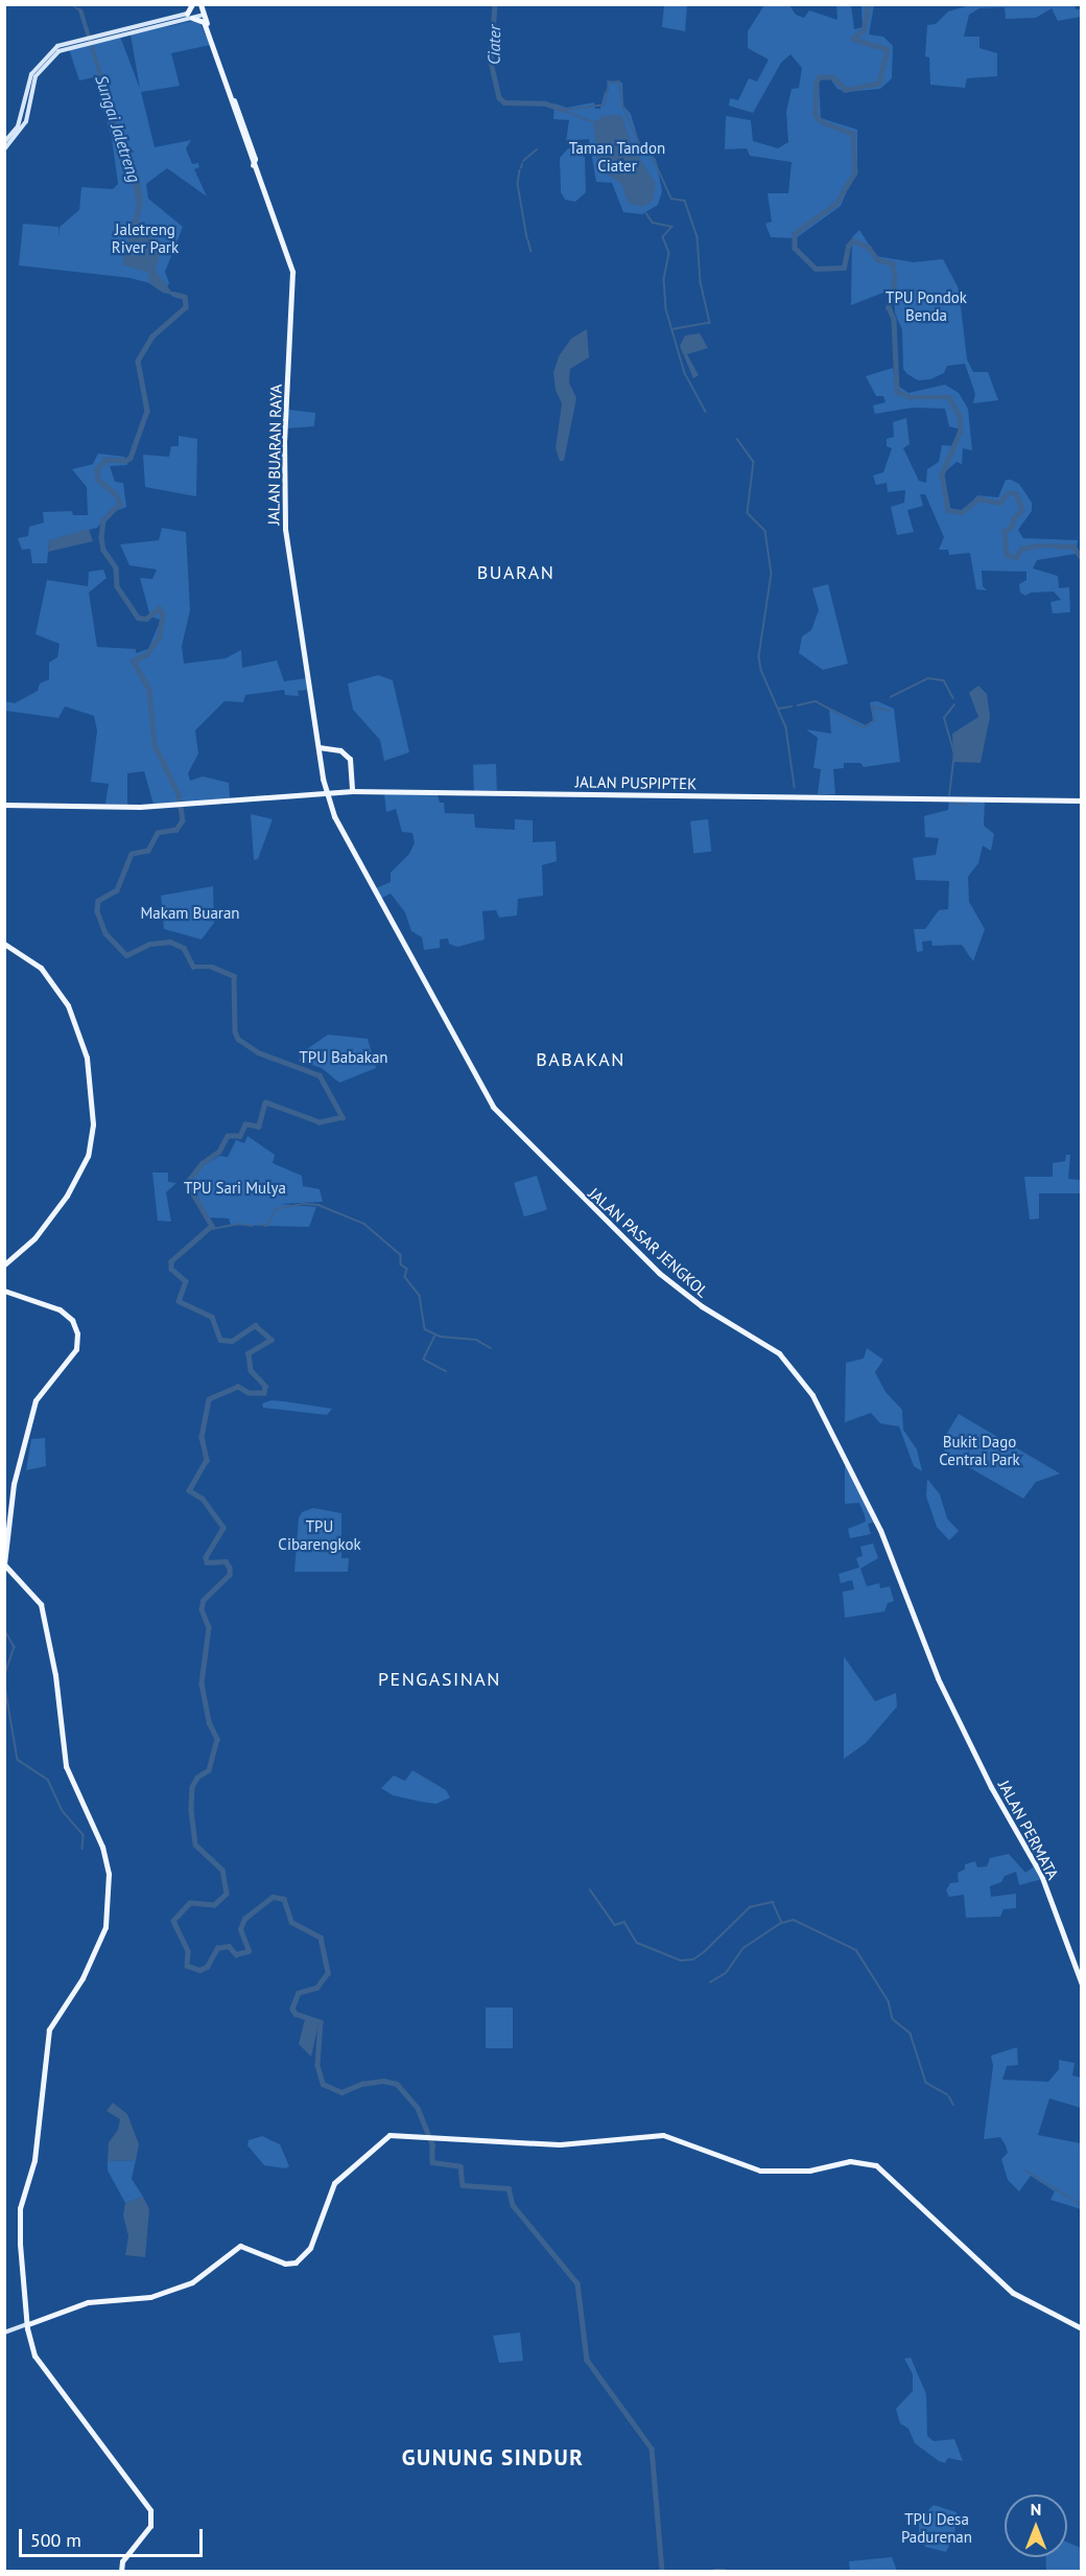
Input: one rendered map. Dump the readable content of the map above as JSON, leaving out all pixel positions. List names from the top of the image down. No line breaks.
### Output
{"streets":{"main road":["JALAN BUARAN RAYA","JALAN PUSPIPTEK","JALAN PASAR JENGKOL","JALAN PERMATA"]},"crossings":[["JALAN BUARAN RAYA","JALAN PUSPIPTEK"],["JALAN BUARAN RAYA","JALAN PASAR JENGKOL"],["JALAN PUSPIPTEK","JALAN PASAR JENGKOL"],["JALAN PASAR JENGKOL","JALAN PERMATA"]],"districts":["BUARAN","BABAKAN","PENGASINAN","GUNUNG SINDUR"],"water":["Ciater","Sungai Jaletreng"],"parks":["Taman Tandon Ciater","Jaletreng River Park","TPU Pondok Benda","Makam Buaran","TPU Babakan","TPU Sari Mulya","Bukit Dago Central Park","TPU Cibarengkok","TPU Desa Padurenan"],"scale_bar":"500 m","north":"top"}
